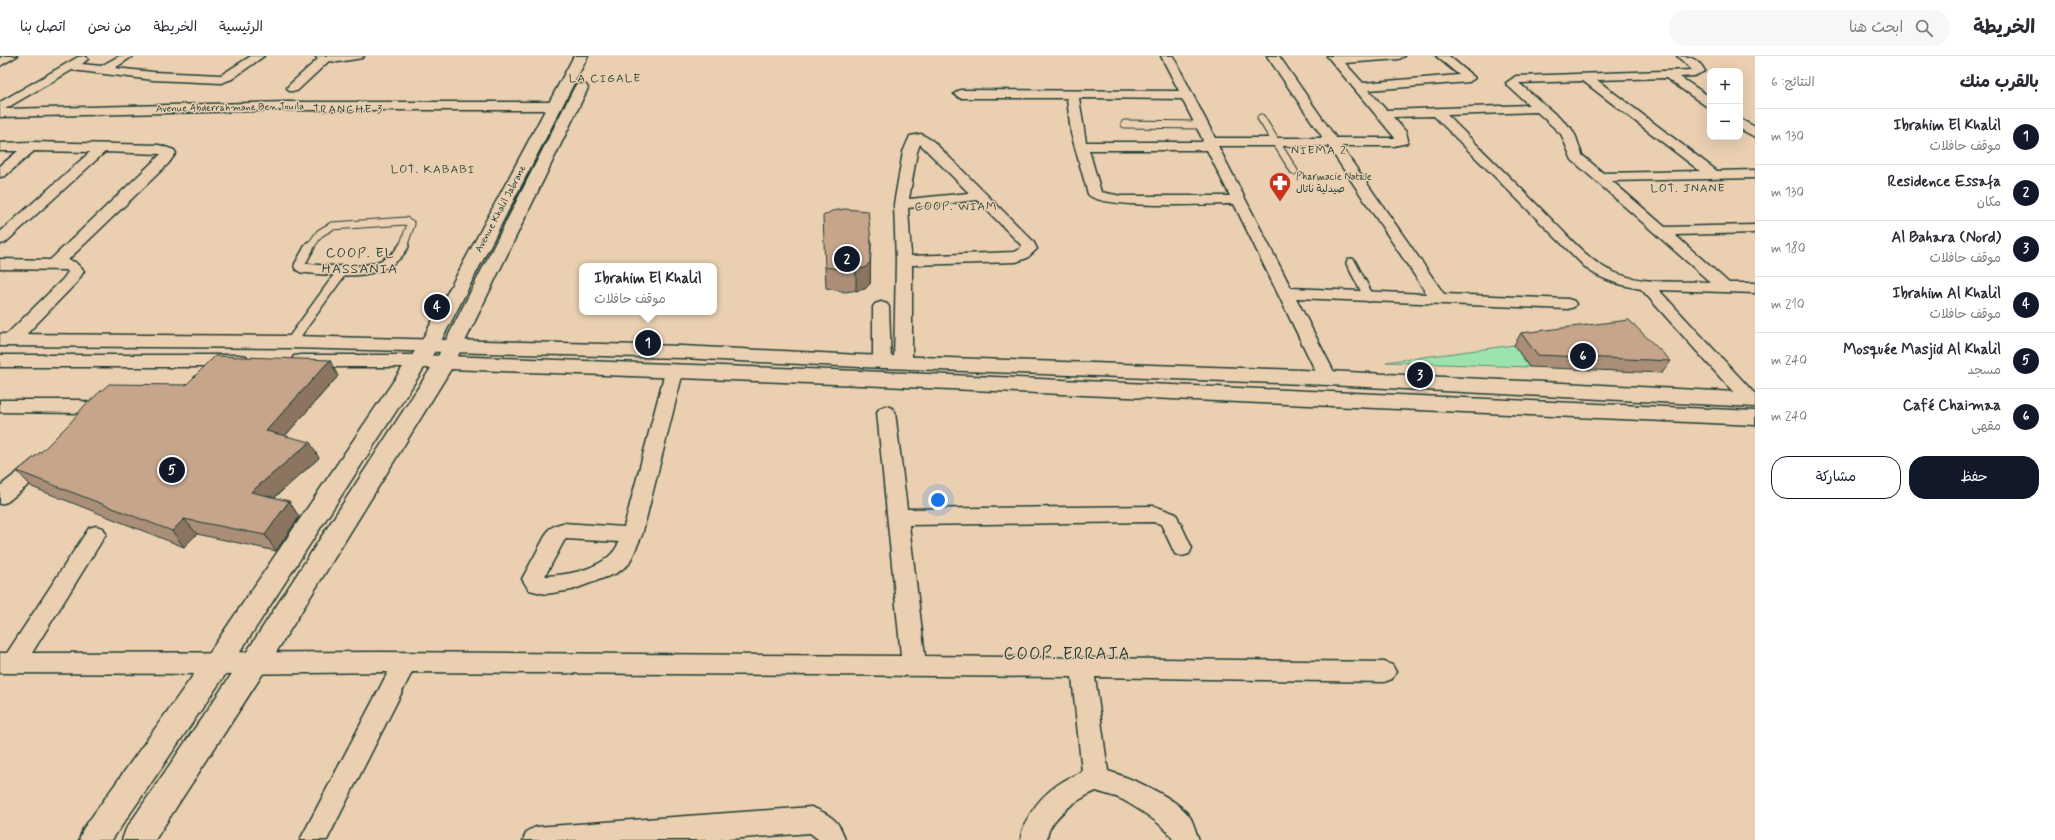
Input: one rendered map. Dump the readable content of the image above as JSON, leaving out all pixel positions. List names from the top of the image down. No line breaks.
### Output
{"streets":{"main road":["Avenue Khalil Jabrane"],"street":["Avenue Abderrahmane Ben Touila"]},"crossings":[["Avenue Abderrahmane Ben Touila","Avenue Khalil Jabrane"]],"districts":["LA CIGALE","TRANCHE 3","NIEMA 2","LOT. KABABI","LOT. JNANE","COOP. WIAM","COOP. EL HASSANIA","COOP. ERRAJA"],"places":{"pharmacy":["Pharmacie Natale صيدلية ناتال"]},"page":{"header":"الخريطة","search":"ابحث هنا","nav":["الرئيسية","الخريطة","من نحن","اتصل بنا"],"heading":["بالقرب منك","النتائج: 6"],"map_buttons":["+","−"],"list":[{"mark":"1","name":"Ibrahim El Khalil","note":"موقف حافلات","value":"130 m"},{"mark":"2","name":"Residence Essafa","note":"مكان","value":"130 m"},{"mark":"3","name":"Al Bahara (Nord)","note":"موقف حافلات","value":"180 m"},{"mark":"4","name":"Ibrahim Al Khalil","note":"موقف حافلات","value":"210 m"},{"mark":"5","name":"Mosquée Masjid Al Khalil","note":"مسجد","value":"240 m"},{"mark":"6","name":"Café Chaimaa","note":"مقهى","value":"240 m"}],"pins":["2","4","1","6","3","5"],"popup":["Ibrahim El Khalil","موقف حافلات"],"buttons":["حفظ","مشاركة"]}}
